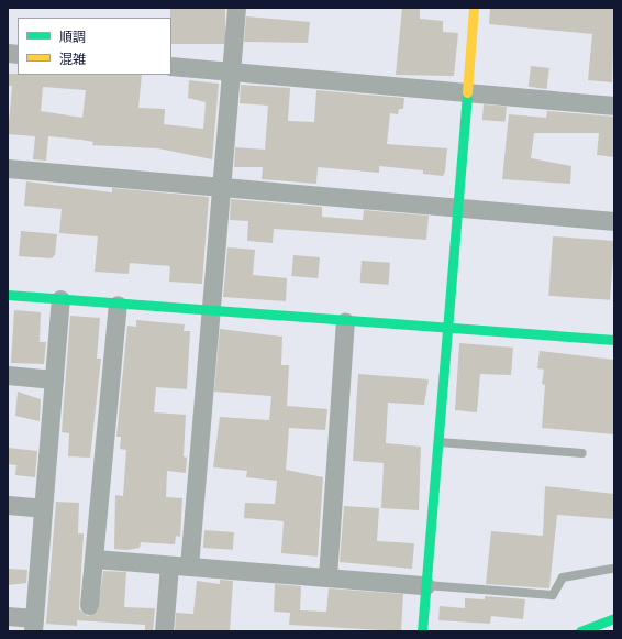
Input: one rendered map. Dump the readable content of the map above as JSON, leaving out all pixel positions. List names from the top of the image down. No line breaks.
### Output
{"legend":["順調","混雑"]}
